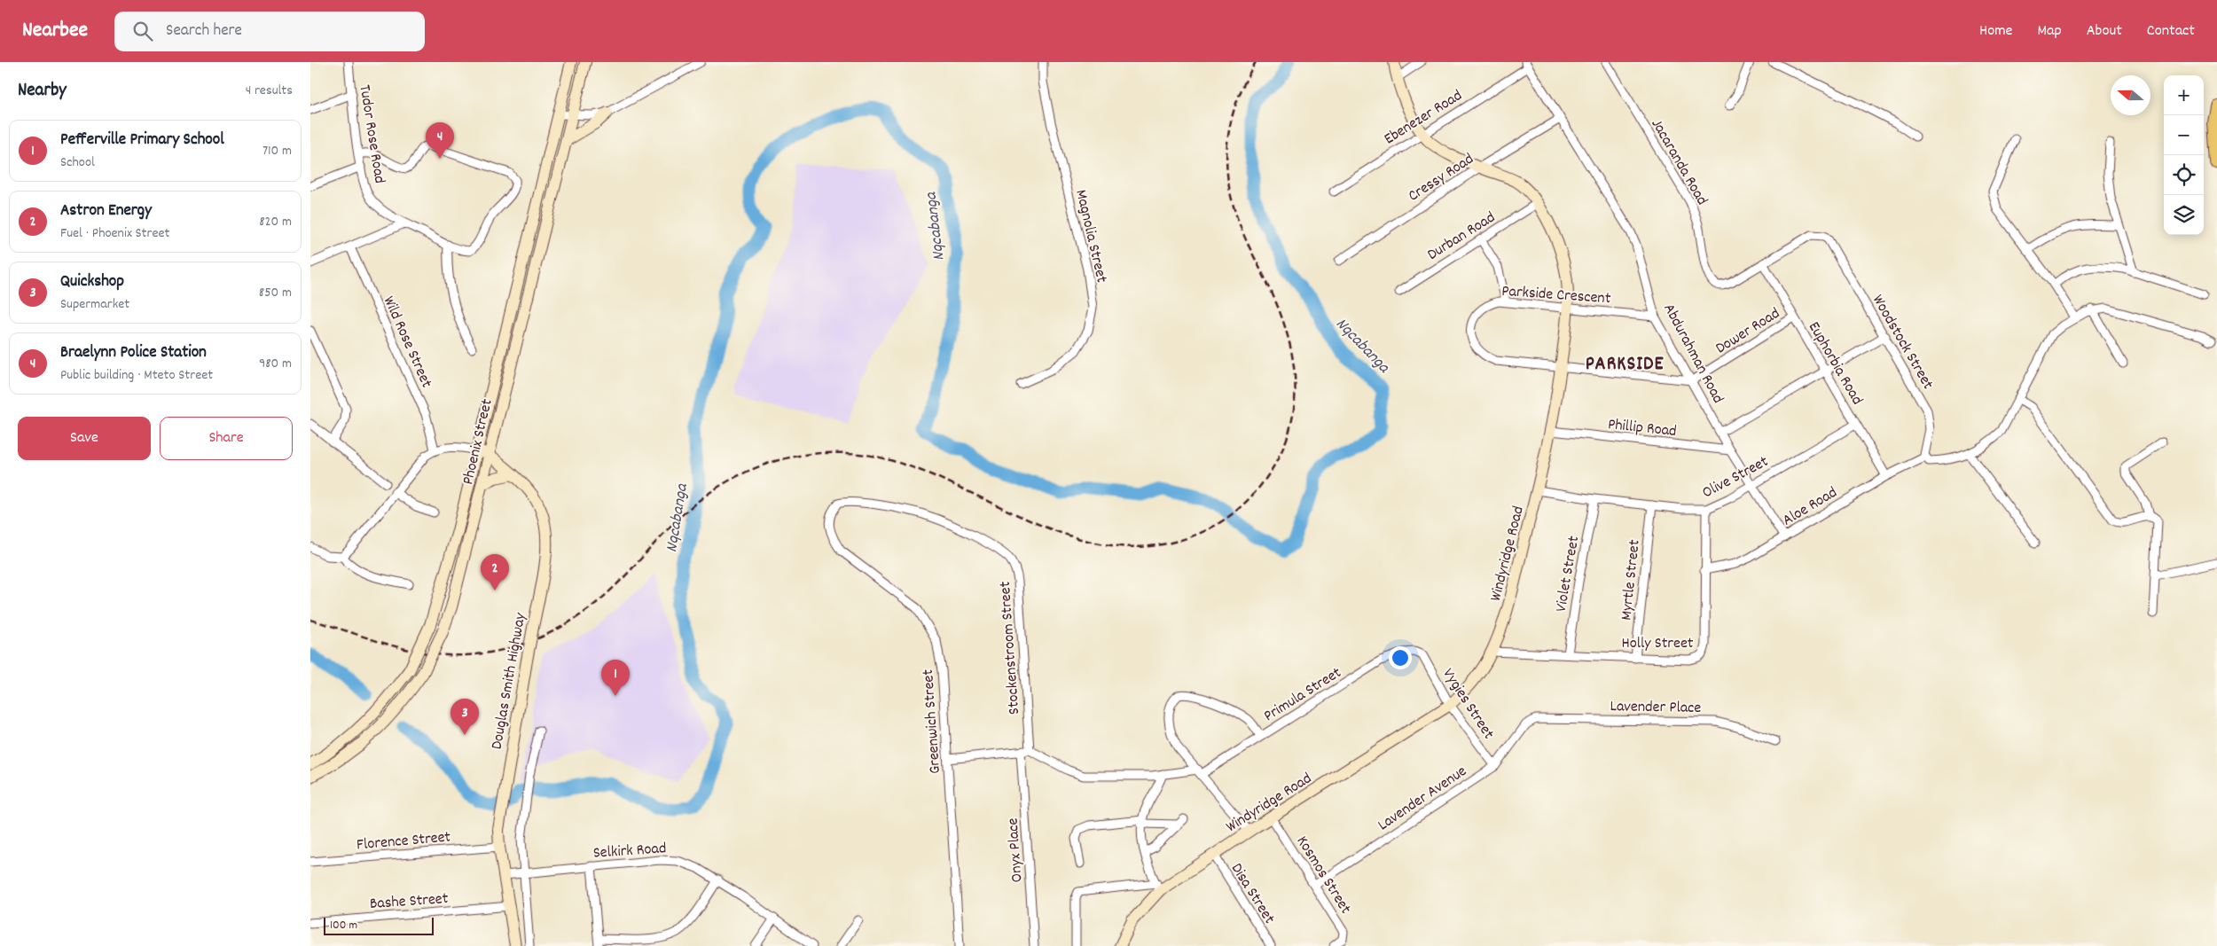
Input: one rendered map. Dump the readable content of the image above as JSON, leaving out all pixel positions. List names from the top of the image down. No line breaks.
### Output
{"streets":{"street":["Ebenezer Road","Tudor Rose Road","Jacaranda Road","Cressy Road","Durban Road","Magnolia Street","Parkside Crescent","Dower Road","Wild Rose Street","Woodstock Street","Abdurahman Road","Euphorbia Road","Phillip Road","Phoenix Street","Olive Street","Aloe Road","Windyridge Road","Violet Street","Myrtle Street","Holly Street","Stockenstroom Street","Douglas Smith Highway","Primula Street","Vygies Street","Lavender Place","Greenwich Street","Lavender Avenue","Florence Street","Selkirk Road","Onyx Place","Kosmos Street","Disa Street","Bashe Street"]},"crossings":[["Ebenezer Road","Abdurahman Road"],["Ebenezer Road","Windyridge Road"],["Jacaranda Road","Woodstock Street"],["Jacaranda Road","Euphorbia Road"],["Cressy Road","Abdurahman Road"],["Cressy Road","Windyridge Road"],["Durban Road","Windyridge Road"],["Parkside Crescent","Dower Road"],["Parkside Crescent","Abdurahman Road"],["Parkside Crescent","Windyridge Road"],["Dower Road","Abdurahman Road"],["Dower Road","Euphorbia Road"],["Woodstock Street","Euphorbia Road"],["Woodstock Street","Aloe Road"],["Abdurahman Road","Phillip Road"],["Abdurahman Road","Olive Street"],["Abdurahman Road","Aloe Road"],["Euphorbia Road","Olive Street"],["Euphorbia Road","Aloe Road"],["Phillip Road","Windyridge Road"],["Phoenix Street","Douglas Smith Highway"],["Olive Street","Windyridge Road"],["Olive Street","Violet Street"],["Olive Street","Myrtle Street"],["Olive Street","Holly Street"],["Aloe Road","Holly Street"],["Windyridge Road","Holly Street"],["Windyridge Road","Vygies Street"],["Windyridge Road","Kosmos Street"],["Windyridge Road","Disa Street"],["Violet Street","Holly Street"],["Myrtle Street","Holly Street"],["Stockenstroom Street","Greenwich Street"],["Douglas Smith Highway","Florence Street"],["Douglas Smith Highway","Selkirk Road"],["Douglas Smith Highway","Bashe Street"],["Primula Street","Vygies Street"],["Vygies Street","Lavender Avenue"],["Lavender Place","Lavender Avenue"],["Lavender Avenue","Kosmos Street"]],"districts":["PARKSIDE"],"water":["Nqcabanga"],"scale_bar":"100 m","north":"left","page":{"header":"Nearbee","search":"Search here","nav":["Home","Map","About","Contact"],"heading":["Nearby","4 results"],"map_buttons":["+","−"],"list":[{"mark":"1","name":"Pefferville Primary School","note":"School","value":"710 m"},{"mark":"2","name":"Astron Energy","note":"Fuel · Phoenix Street","value":"820 m"},{"mark":"3","name":"Quickshop","note":"Supermarket","value":"850 m"},{"mark":"4","name":"Braelynn Police Station","note":"Public building · Mteto Street","value":"980 m"}],"pins":["4","2","1","3"],"buttons":["Save","Share"],"scale":"100 m"}}
